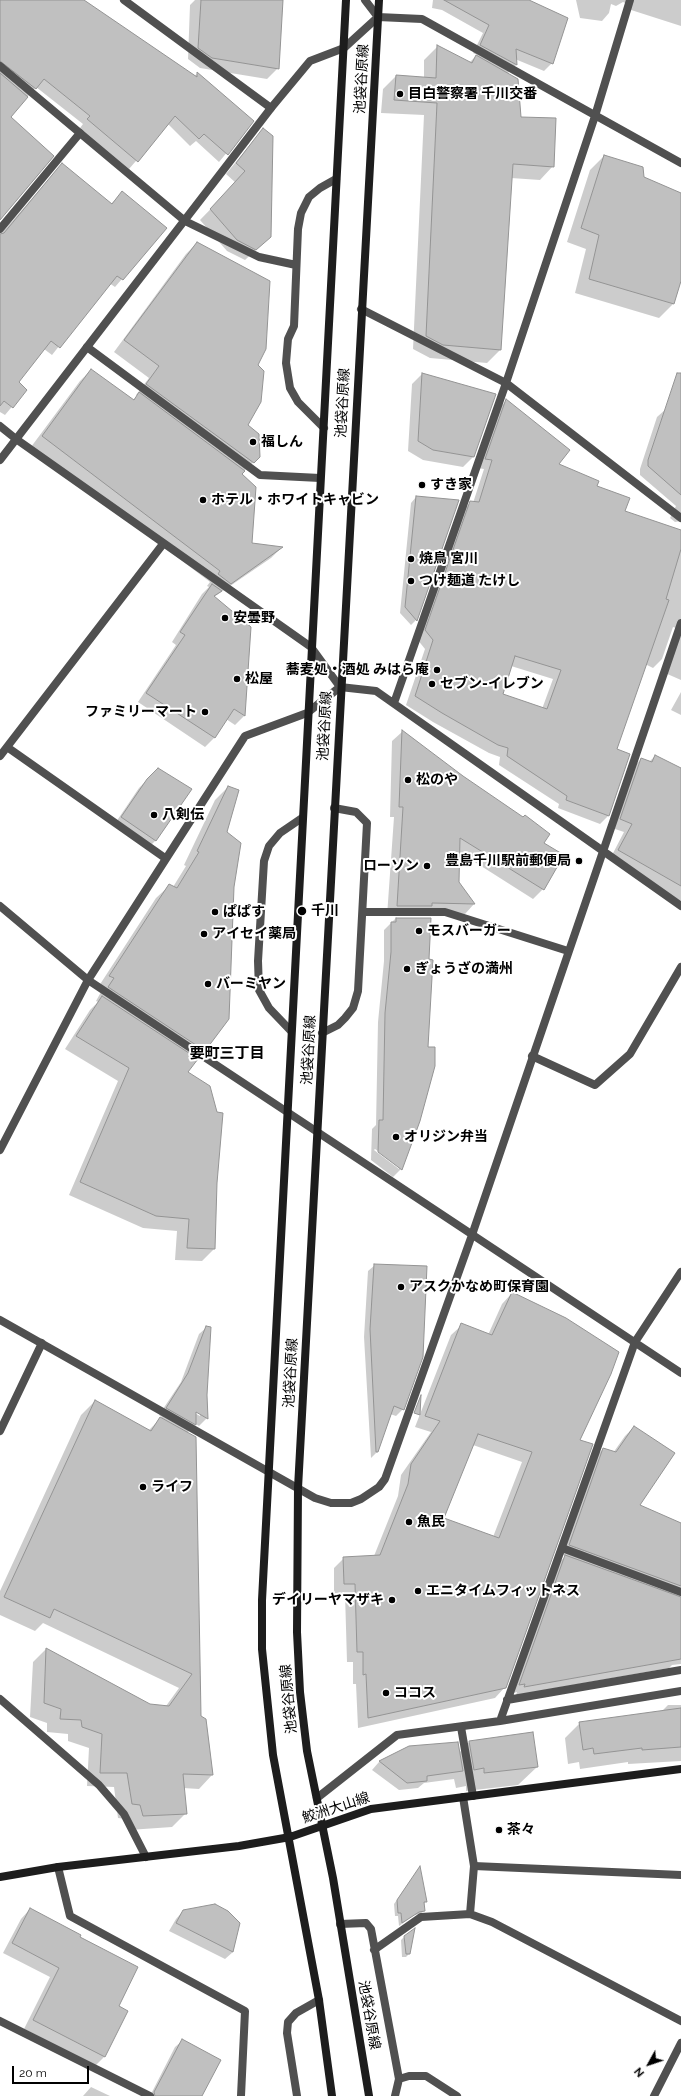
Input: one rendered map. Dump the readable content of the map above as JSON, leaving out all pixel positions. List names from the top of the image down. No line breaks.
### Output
{"streets":{"main road":["池袋谷原線","鮫洲大山線"]},"crossings":[["池袋谷原線","鮫洲大山線"]],"districts":["要町三丁目"],"places":["目白警察署 千川交番","福しん","すき家","ホテル・ホワイトキャビン","焼鳥 宮川","つけ麺道 たけし","安曇野","蕎麦処・酒処 みはら庵","松屋","セブン-イレブン","ファミリーマート","松のや","八剣伝","豊島千川駅前郵便局","ローソン","千川","ぱぱす","モスバーガー","アイセイ薬局","ぎょうざの満州","バーミヤン","オリジン弁当","アスクかなめ町保育園","ライフ","魚民","エニタイムフィットネス","デイリーヤマザキ","ココス","茶々"],"scale_bar":"20 m","north":"bottom left"}
